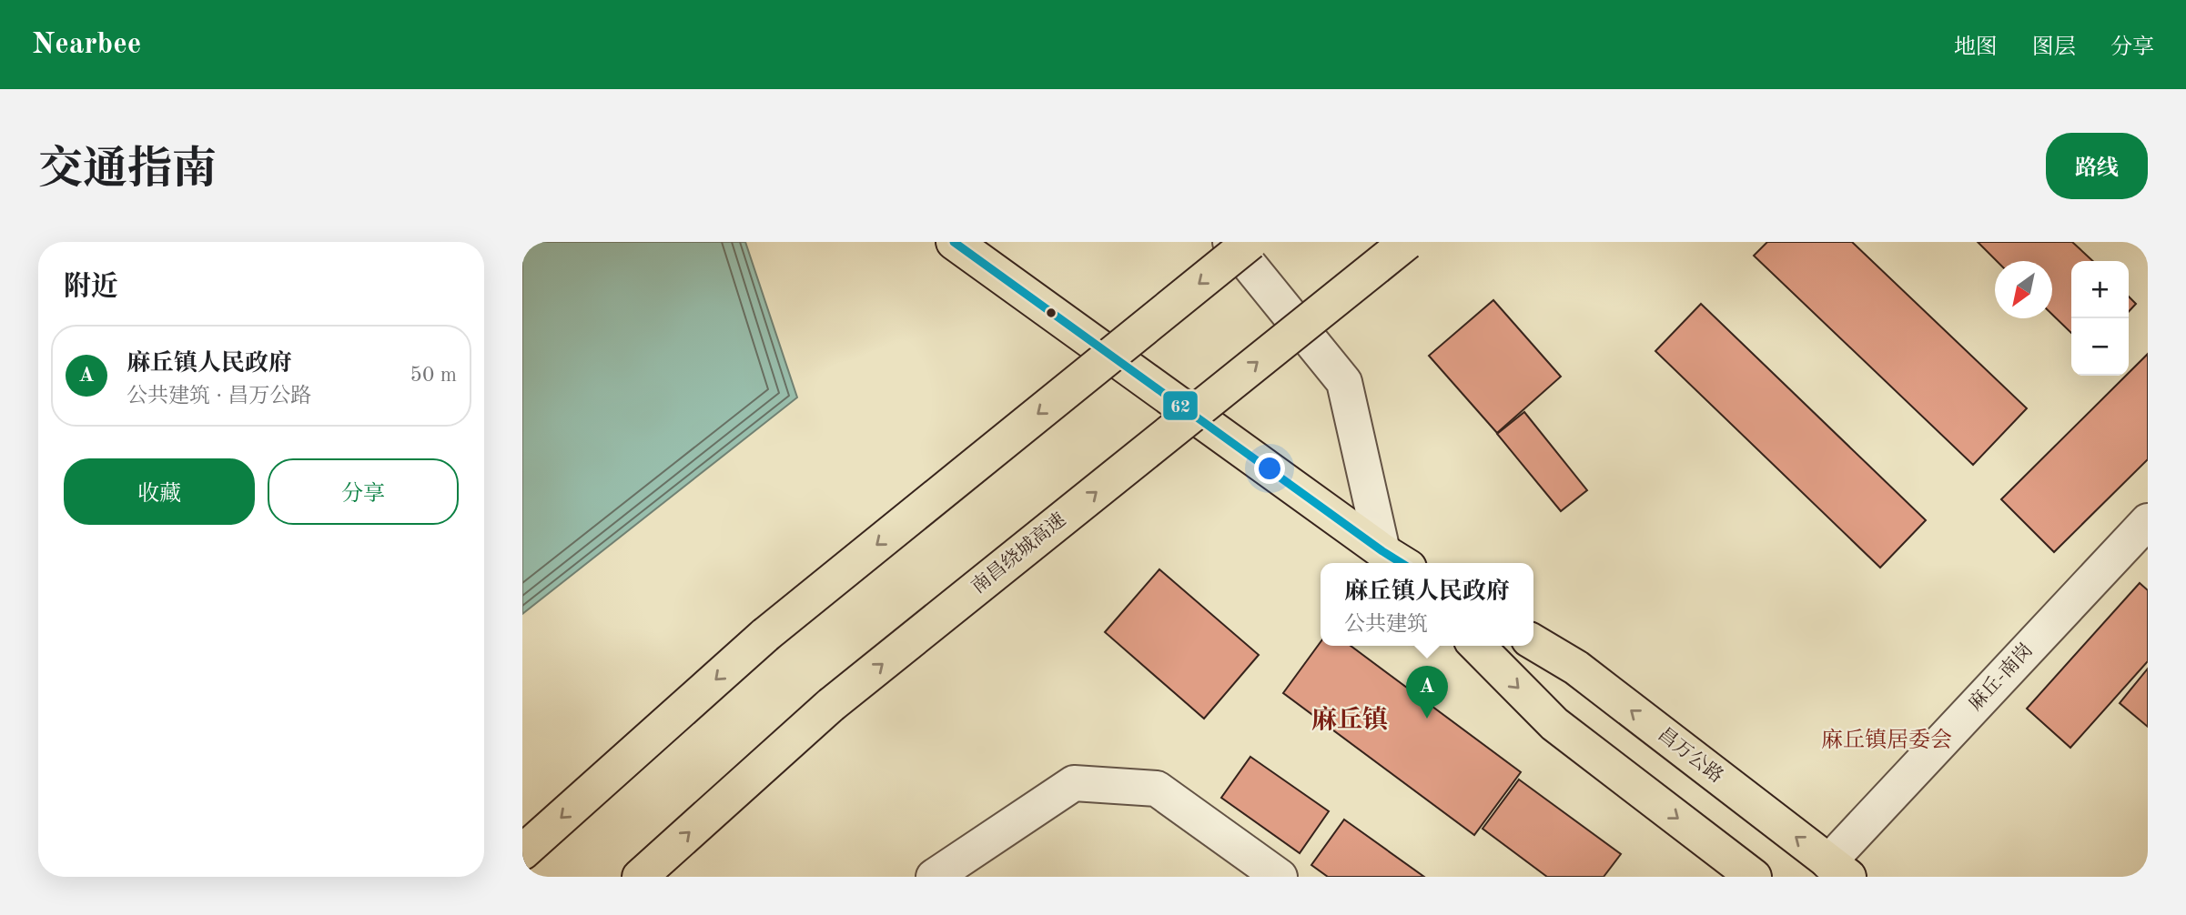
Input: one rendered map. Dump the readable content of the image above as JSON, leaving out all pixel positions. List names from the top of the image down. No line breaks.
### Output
{"streets":{"highway":["南昌绕城高速","昌万公路"],"street":["麻丘-南岗"]},"crossings":[["麻丘-南岗","昌万公路"]],"districts":["麻丘镇","麻丘镇居委会"],"lines":["transit line 62"],"north":"bottom left","page":{"header":"Nearbee","nav":["地图","图层","分享"],"title":"交通指南","buttons":["路线",["收藏","分享"]],"heading":"附近","map_buttons":["+","−"],"list":[{"mark":"A","name":"麻丘镇人民政府","note":"公共建筑 · 昌万公路","value":"50 m"}],"popup":["麻丘镇人民政府","公共建筑"],"pins":"A"}}
